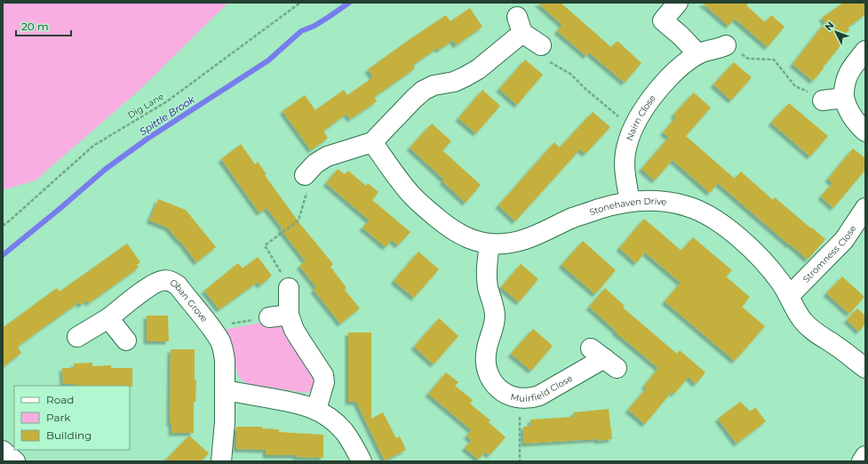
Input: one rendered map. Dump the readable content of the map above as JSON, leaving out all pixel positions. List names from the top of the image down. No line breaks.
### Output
{"streets":{"street":["Nairn Close","Stonehaven Drive","Stromness Close","Oban Grove","Muirfield Close"],"path":["Dig Lane"]},"crossings":[["Nairn Close","Stonehaven Drive"],["Stonehaven Drive","Stromness Close"],["Stonehaven Drive","Muirfield Close"]],"water":["Spittle Brook"],"legend":["Road","Park","Building"],"scale_bar":"20 m","north":"top left"}
